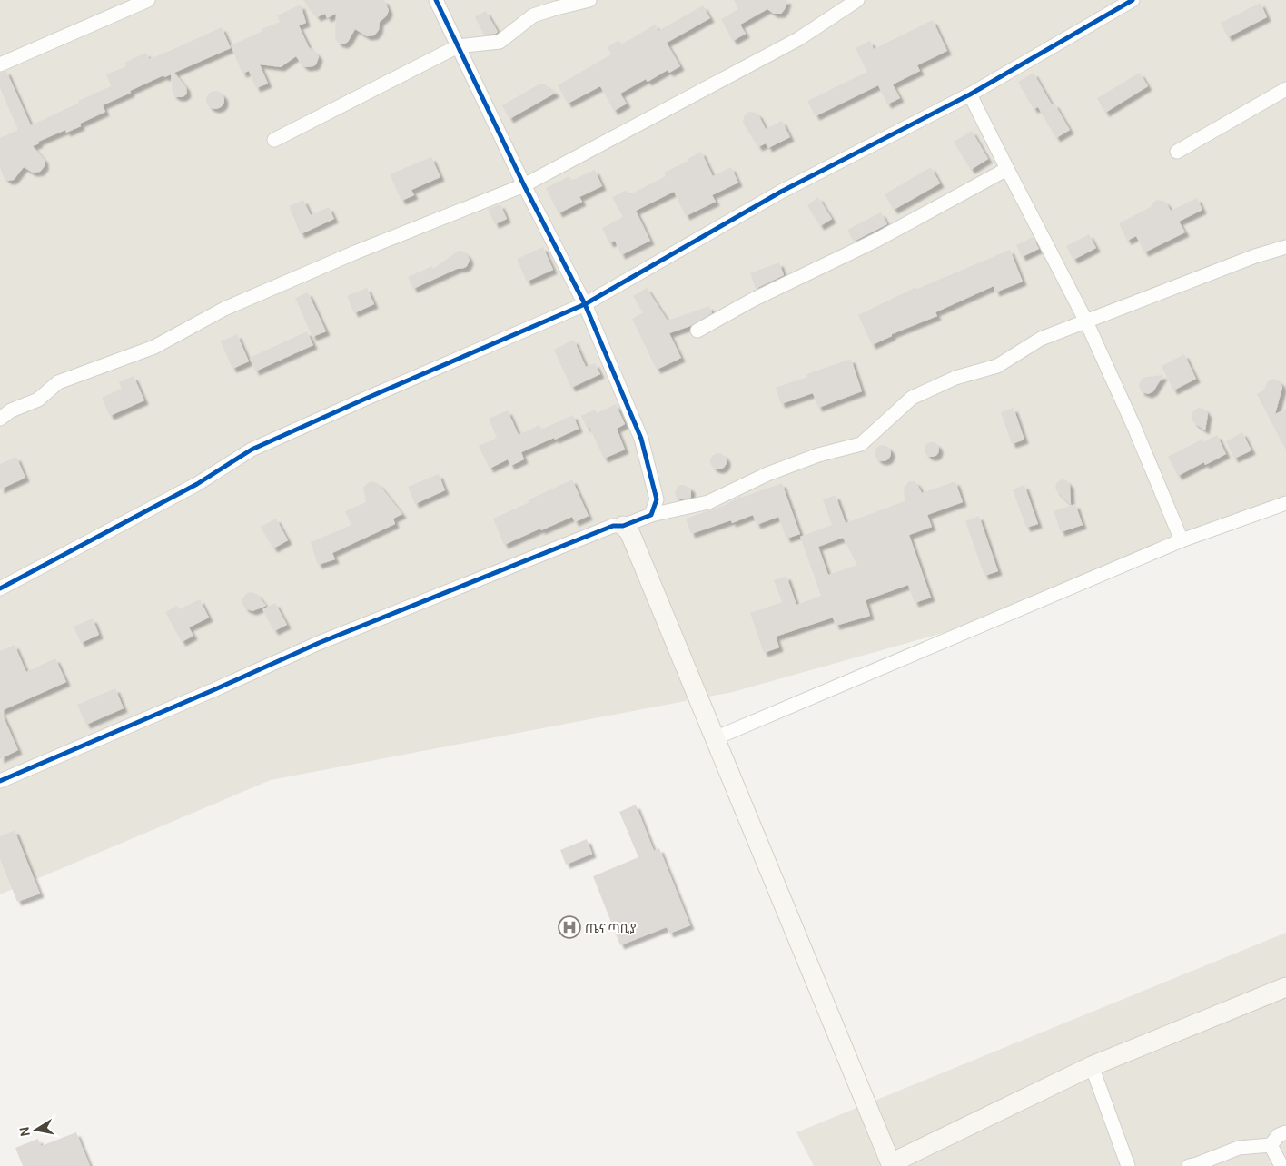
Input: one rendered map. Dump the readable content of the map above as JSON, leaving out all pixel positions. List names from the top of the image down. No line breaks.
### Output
{"places":{"hospital":["ጤና ጣቢያ"]},"north":"left"}
